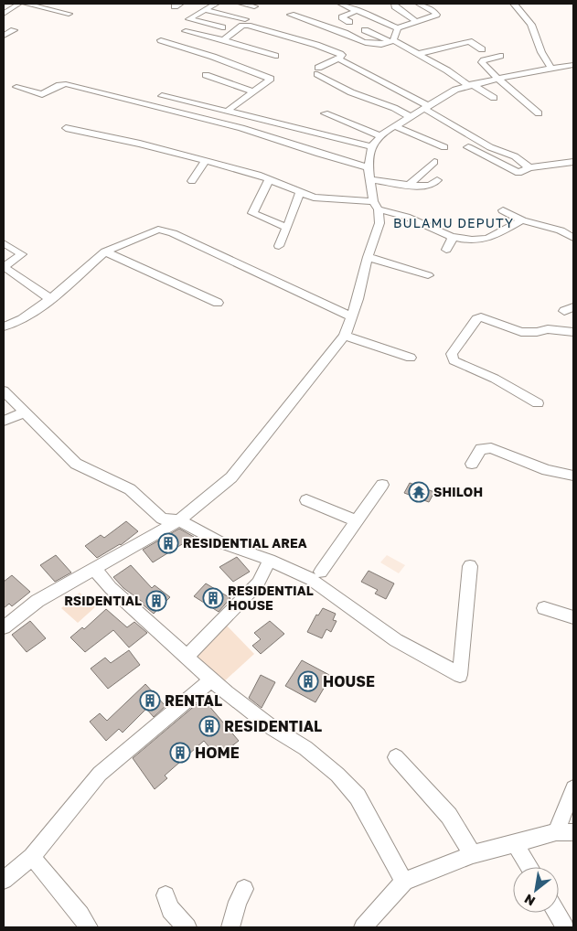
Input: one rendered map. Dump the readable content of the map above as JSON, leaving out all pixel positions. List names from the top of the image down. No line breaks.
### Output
{"districts":["BULAMU DEPUTY"],"places":{"temple":["SHILOH"],"building":["RESIDENTIAL AREA","RESIDENTIAL HOUSE","RSIDENTIAL","HOUSE","RENTAL","RESIDENTIAL","HOME"]},"north":"bottom left"}
